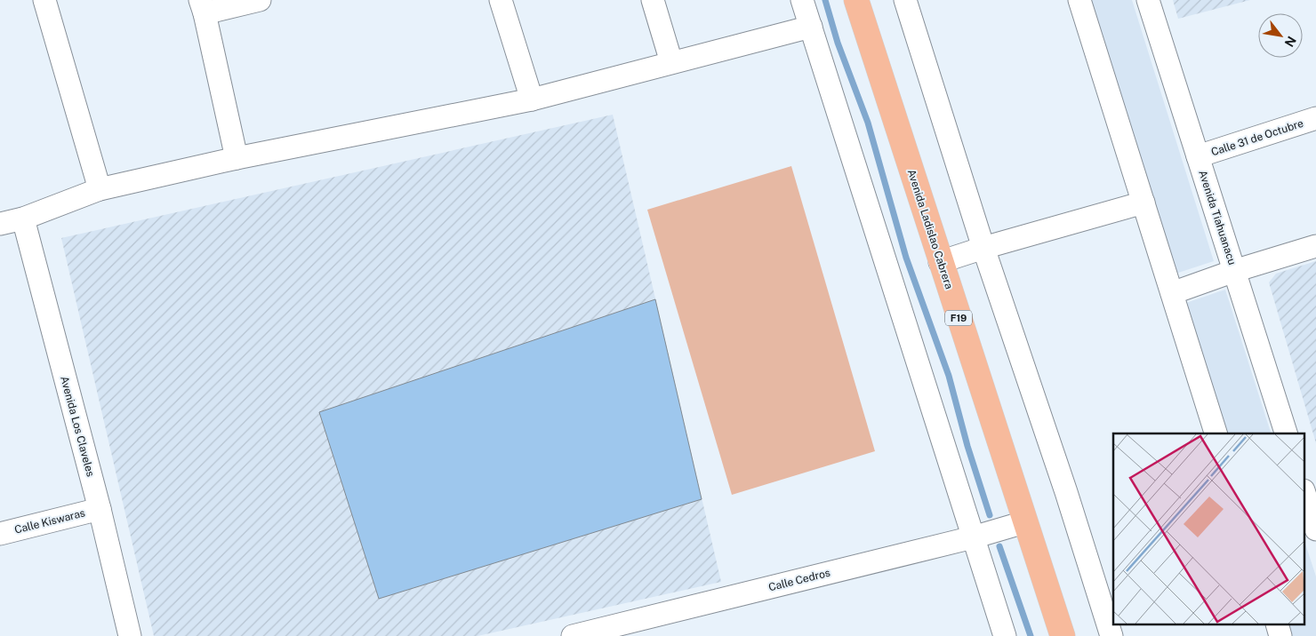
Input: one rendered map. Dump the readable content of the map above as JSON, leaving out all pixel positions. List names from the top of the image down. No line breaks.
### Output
{"streets":{"highway":["Avenida Ladislao Cabrera","F19"],"street":["Calle 31 de Octubre","Avenida Tiahuanacu","Avenida Los Claveles","Calle Kiswaras","Calle Cedros"]},"crossings":[["Calle 31 de Octubre","Avenida Tiahuanacu"],["Avenida Ladislao Cabrera","Calle Cedros"],["Avenida Los Claveles","Calle Kiswaras"]],"north":"bottom right"}
